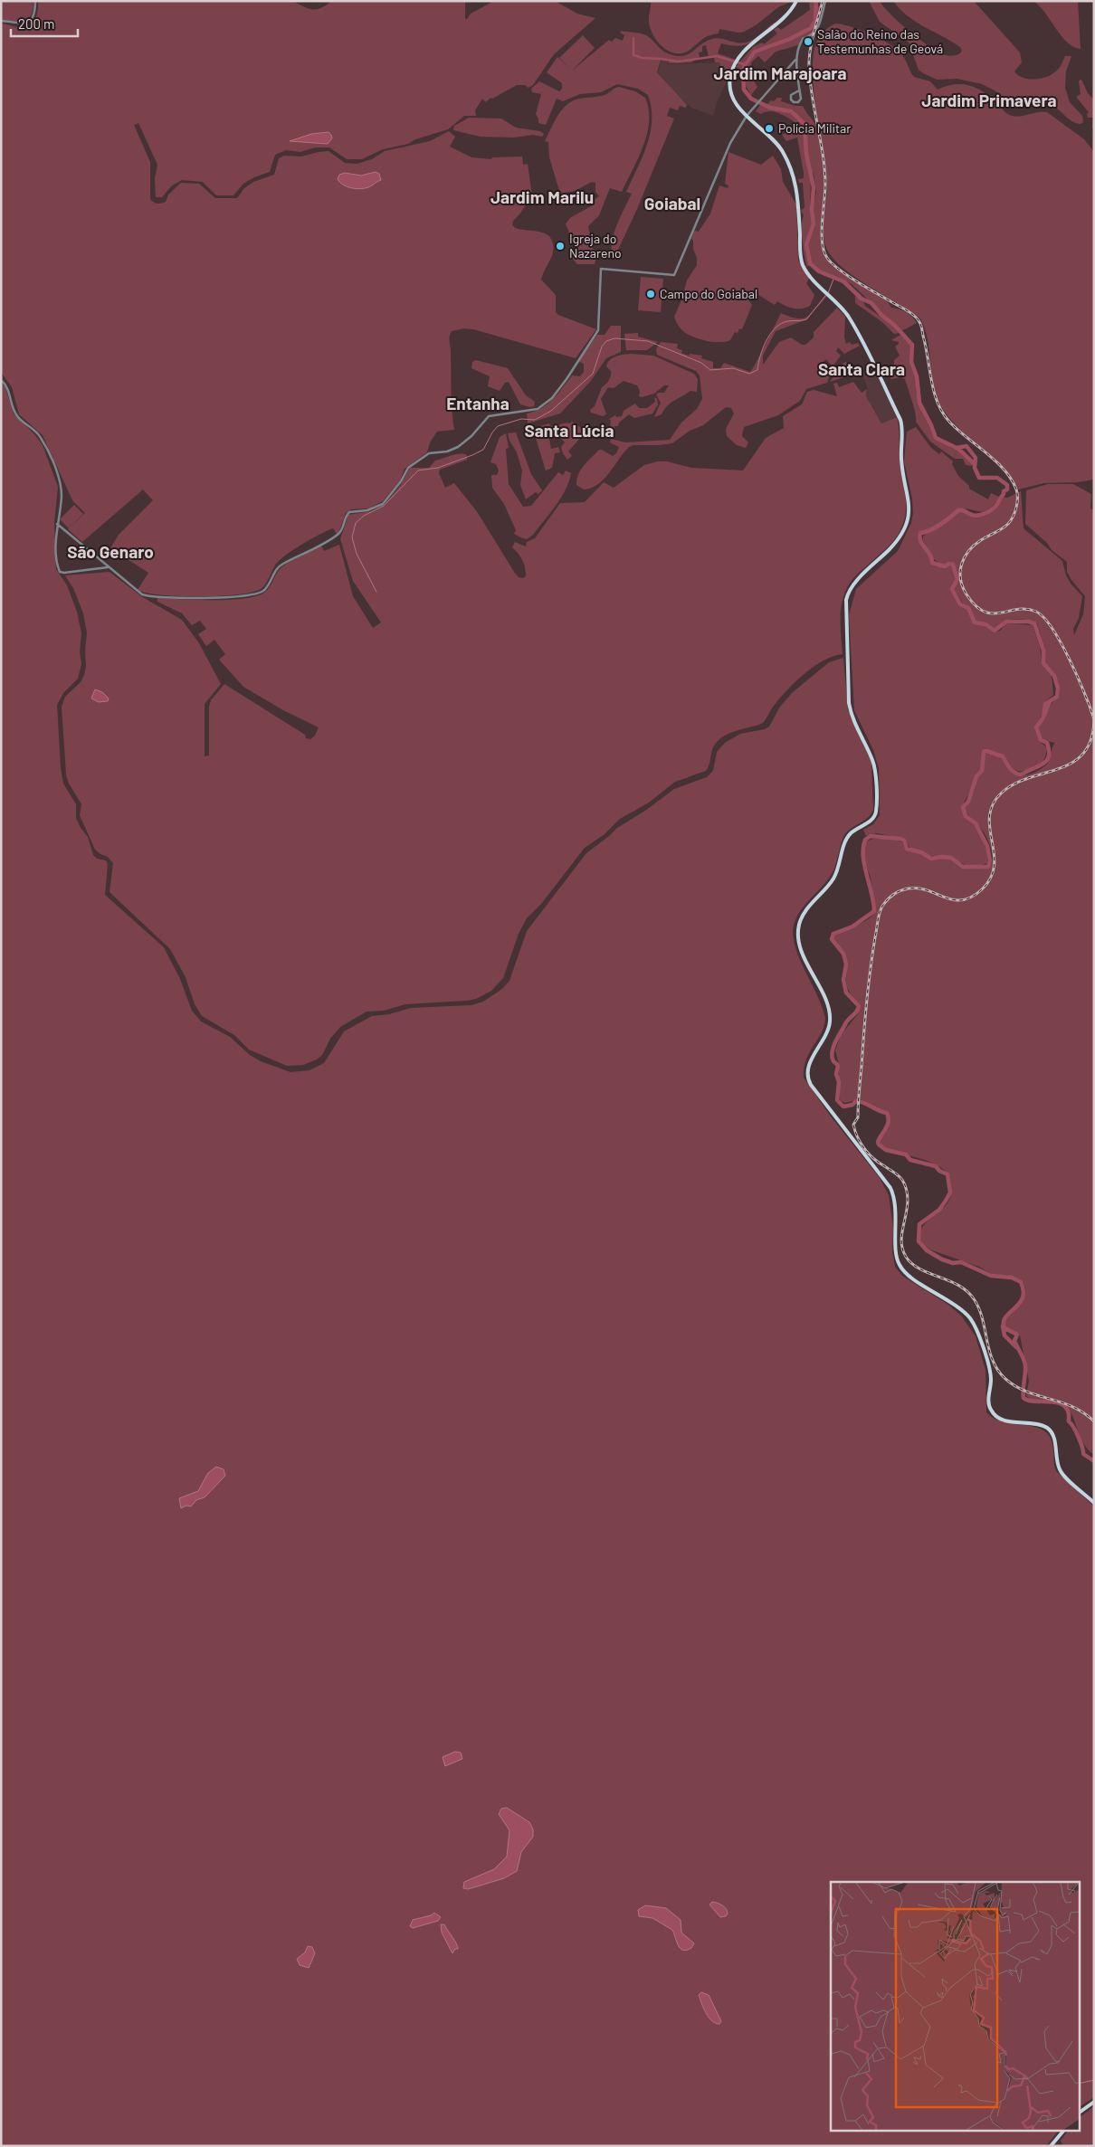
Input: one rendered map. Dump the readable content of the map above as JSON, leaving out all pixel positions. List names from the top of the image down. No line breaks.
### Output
{"districts":["Jardim Marajoara","Jardim Primavera","Jardim Marilu","Goiabal","Santa Clara","Entanha","Santa Lúcia","São Genaro"],"places":["Salão do Reino das Testemunhas de Geová","Polícia Militar","Igreja do Nazareno","Campo do Goiabal"],"scale_bar":"200 m"}
